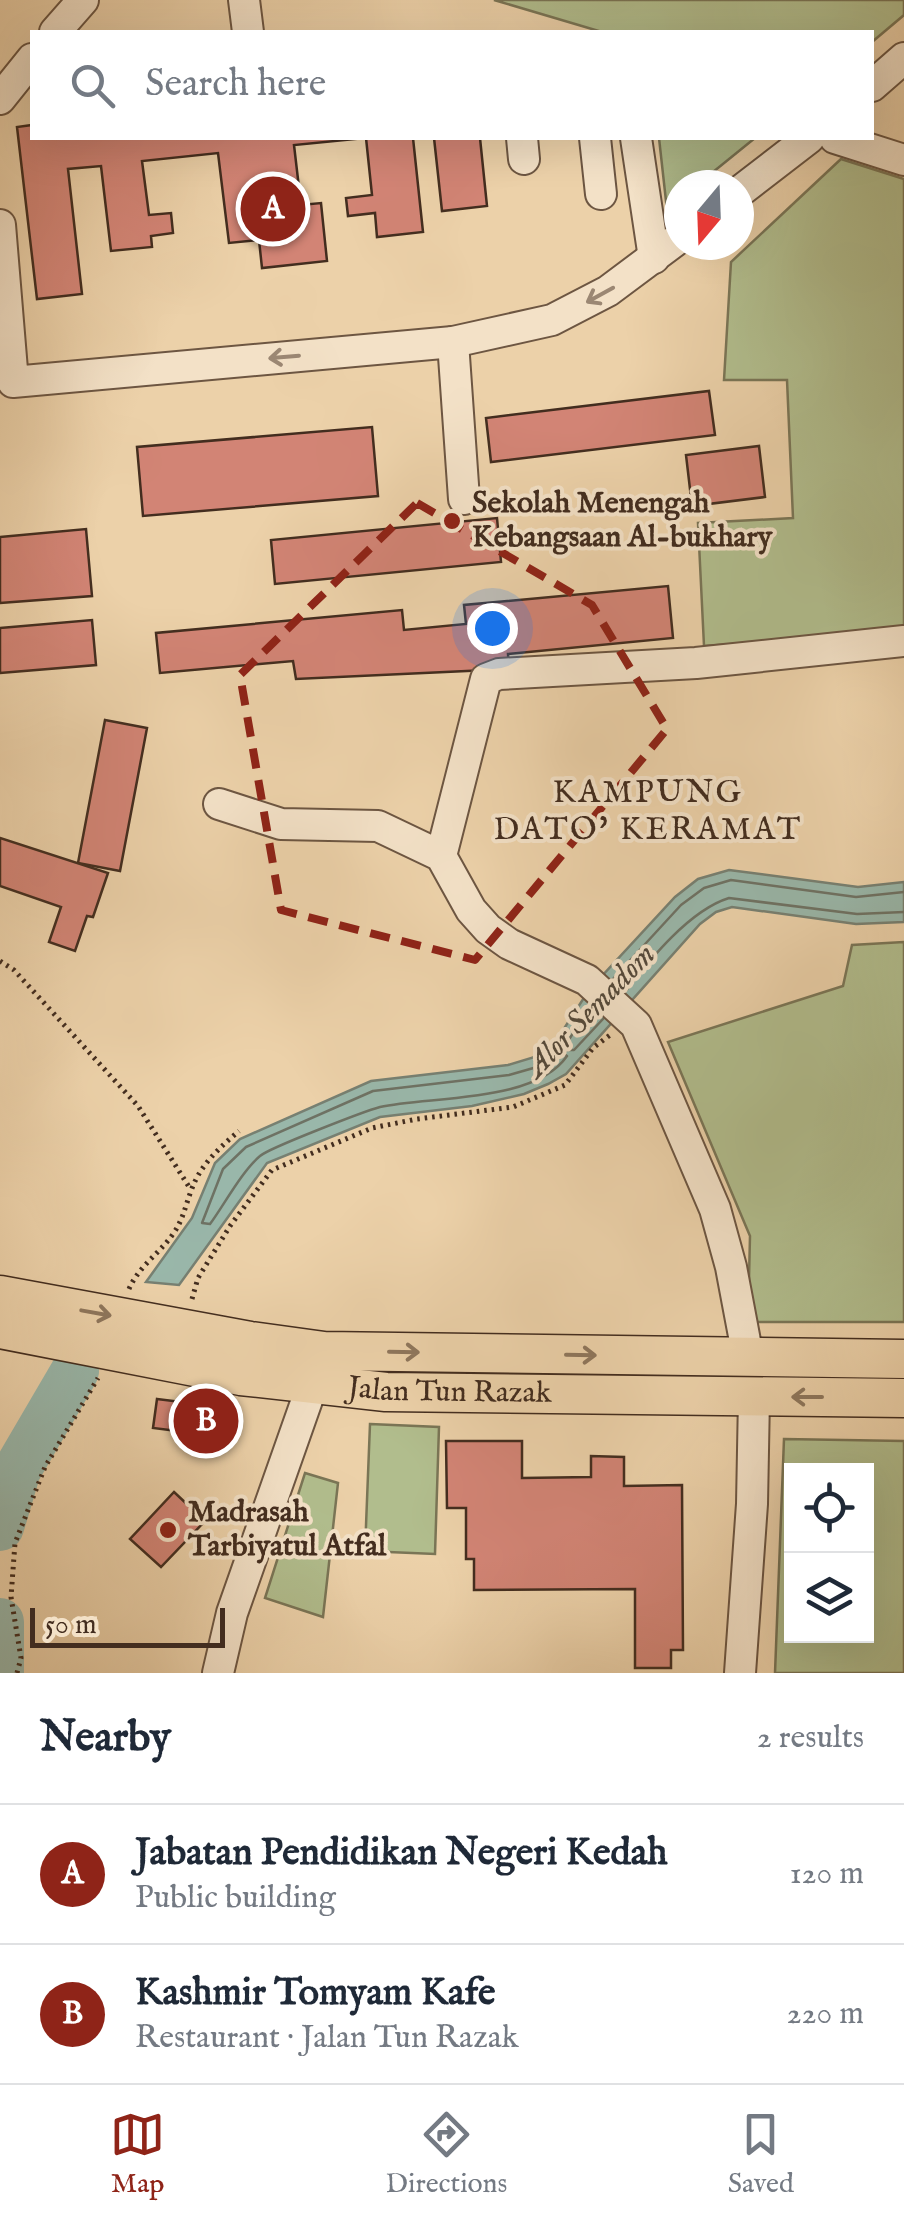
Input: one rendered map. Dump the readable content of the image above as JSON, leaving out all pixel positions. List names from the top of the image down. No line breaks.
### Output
{"streets":{"main road":["Jalan Tun Razak"]},"districts":["KAMPUNG DATO' KERAMAT"],"water":["Alor Semadom"],"places":["Sekolah Menengah Kebangsaan Al-bukhary","Madrasah Tarbiyatul Atfal"],"scale_bar":"50 m","north":"bottom","page":{"search":"Search here","pins":["A","B"],"scale":"50 m","heading":["Nearby","2 results"],"list":[{"mark":"A","name":"Jabatan Pendidikan Negeri Kedah","note":"Public building","value":"120 m"},{"mark":"B","name":"Kashmir Tomyam Kafe","note":"Restaurant · Jalan Tun Razak","value":"220 m"}],"nav":["Map","Directions","Saved"]}}
